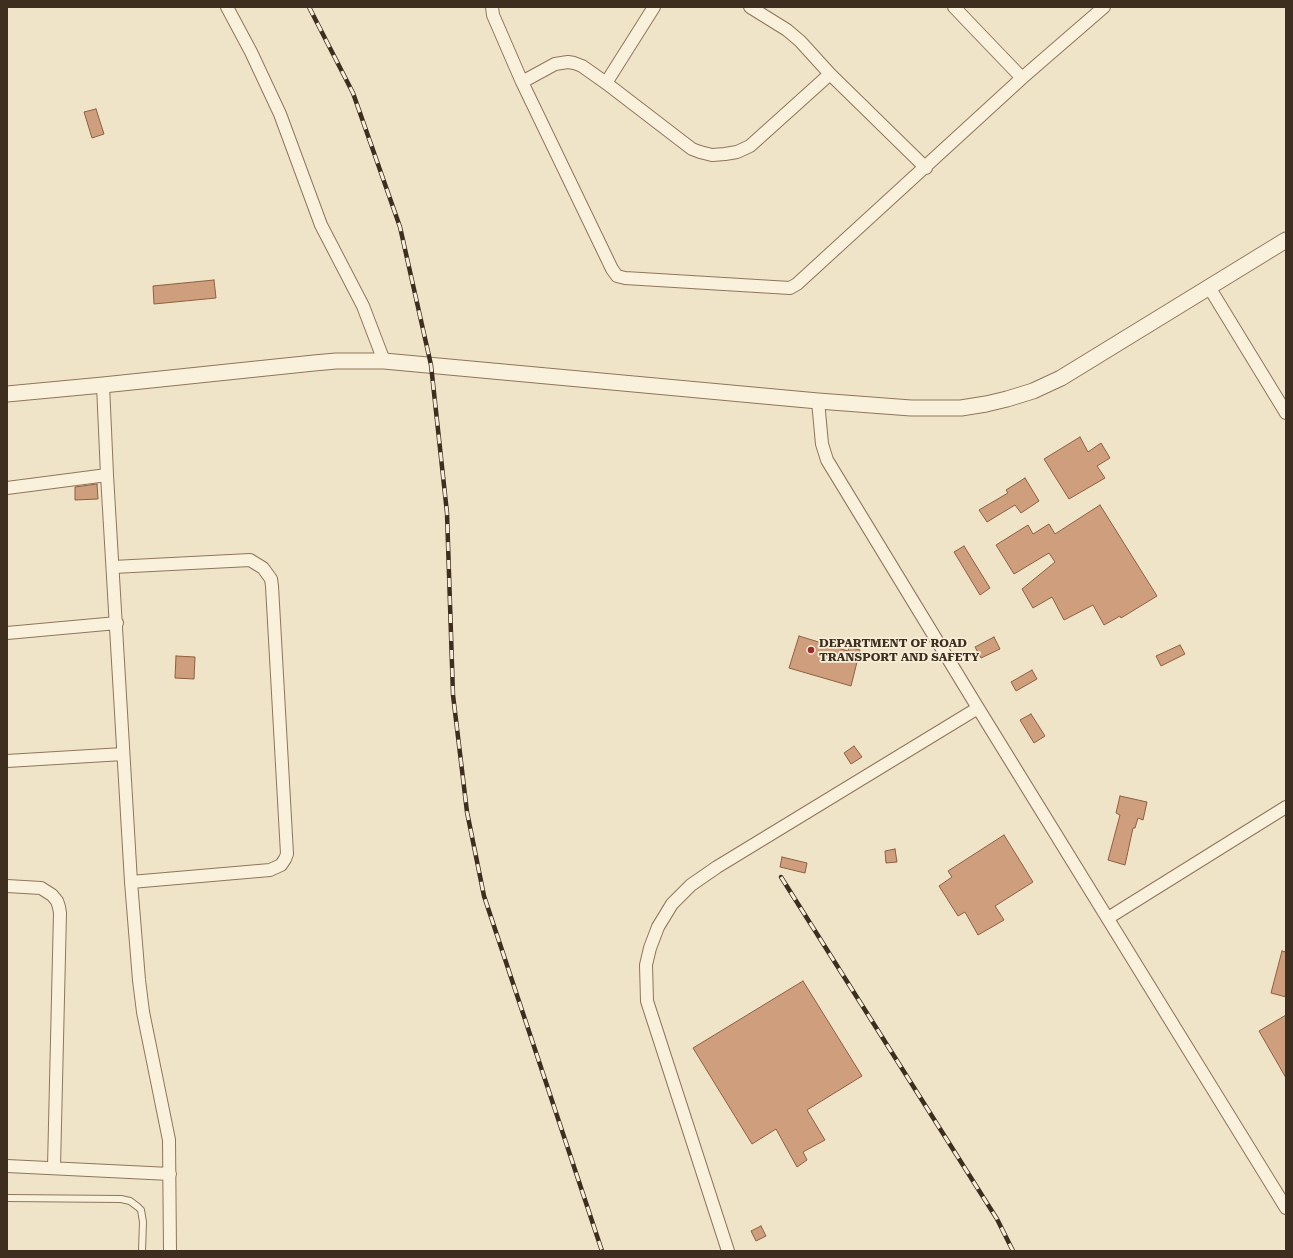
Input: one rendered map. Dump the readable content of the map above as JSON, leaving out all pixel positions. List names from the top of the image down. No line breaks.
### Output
{"places":["DEPARTMENT OF ROAD TRANSPORT AND SAFETY"]}
